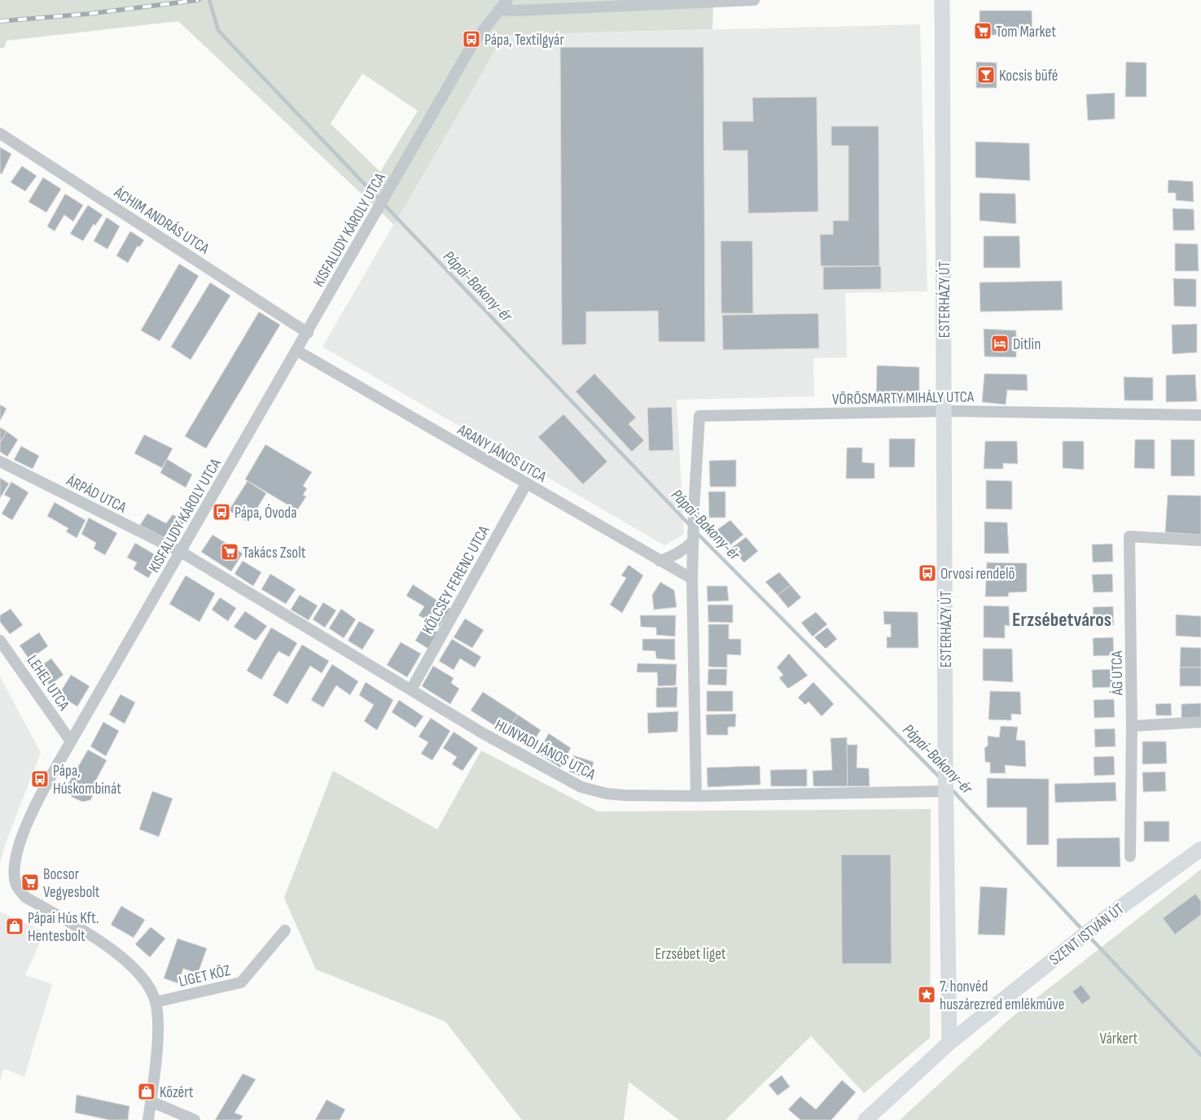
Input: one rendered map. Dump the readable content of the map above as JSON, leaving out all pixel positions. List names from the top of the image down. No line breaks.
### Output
{"streets":{"street":["ÁCHIM ANDRÁS UTCA","KISFALUDY KÁROLY UTCA","ESTERHÁZY ÚT","VÖRÖSMARTY MIHÁLY UTCA","ARANY JÁNOS UTCA","ÁRPÁD UTCA","KÖLCSEY FERENC UTCA","ÁG UTCA","LEHEL UTCA","HUNYADI JÁNOS UTCA","SZENT ISTVÁN ÚT","LIGET KÖZ"]},"crossings":[["ÁCHIM ANDRÁS UTCA","KISFALUDY KÁROLY UTCA"],["KISFALUDY KÁROLY UTCA","ARANY JÁNOS UTCA"],["KISFALUDY KÁROLY UTCA","ÁRPÁD UTCA"],["KISFALUDY KÁROLY UTCA","LEHEL UTCA"],["KISFALUDY KÁROLY UTCA","HUNYADI JÁNOS UTCA"],["KISFALUDY KÁROLY UTCA","LIGET KÖZ"],["ESTERHÁZY ÚT","VÖRÖSMARTY MIHÁLY UTCA"],["ESTERHÁZY ÚT","HUNYADI JÁNOS UTCA"],["ESTERHÁZY ÚT","SZENT ISTVÁN ÚT"],["ARANY JÁNOS UTCA","KÖLCSEY FERENC UTCA"],["ÁRPÁD UTCA","HUNYADI JÁNOS UTCA"],["KÖLCSEY FERENC UTCA","HUNYADI JÁNOS UTCA"]],"districts":["Erzsébetváros"],"water":["Pápai-Bakony-ér"],"parks":["Erzsébet liget","Várkert"],"places":{"supermarket":["Tom Market","Takács Zsolt","Bocsor Vegyesbolt"],"bus stop":["Pápa, Textilgyár","Pápa, Óvoda","Orvosi rendelö","Pápa, Húskombinát"],"bar":["Kocsis büfé"],"hotel":["Ditlin"],"shop":["Pápai Hús Kft. Hentesbolt","Közért"],"place":["7. honvéd huszárezred emlékműve"]}}
